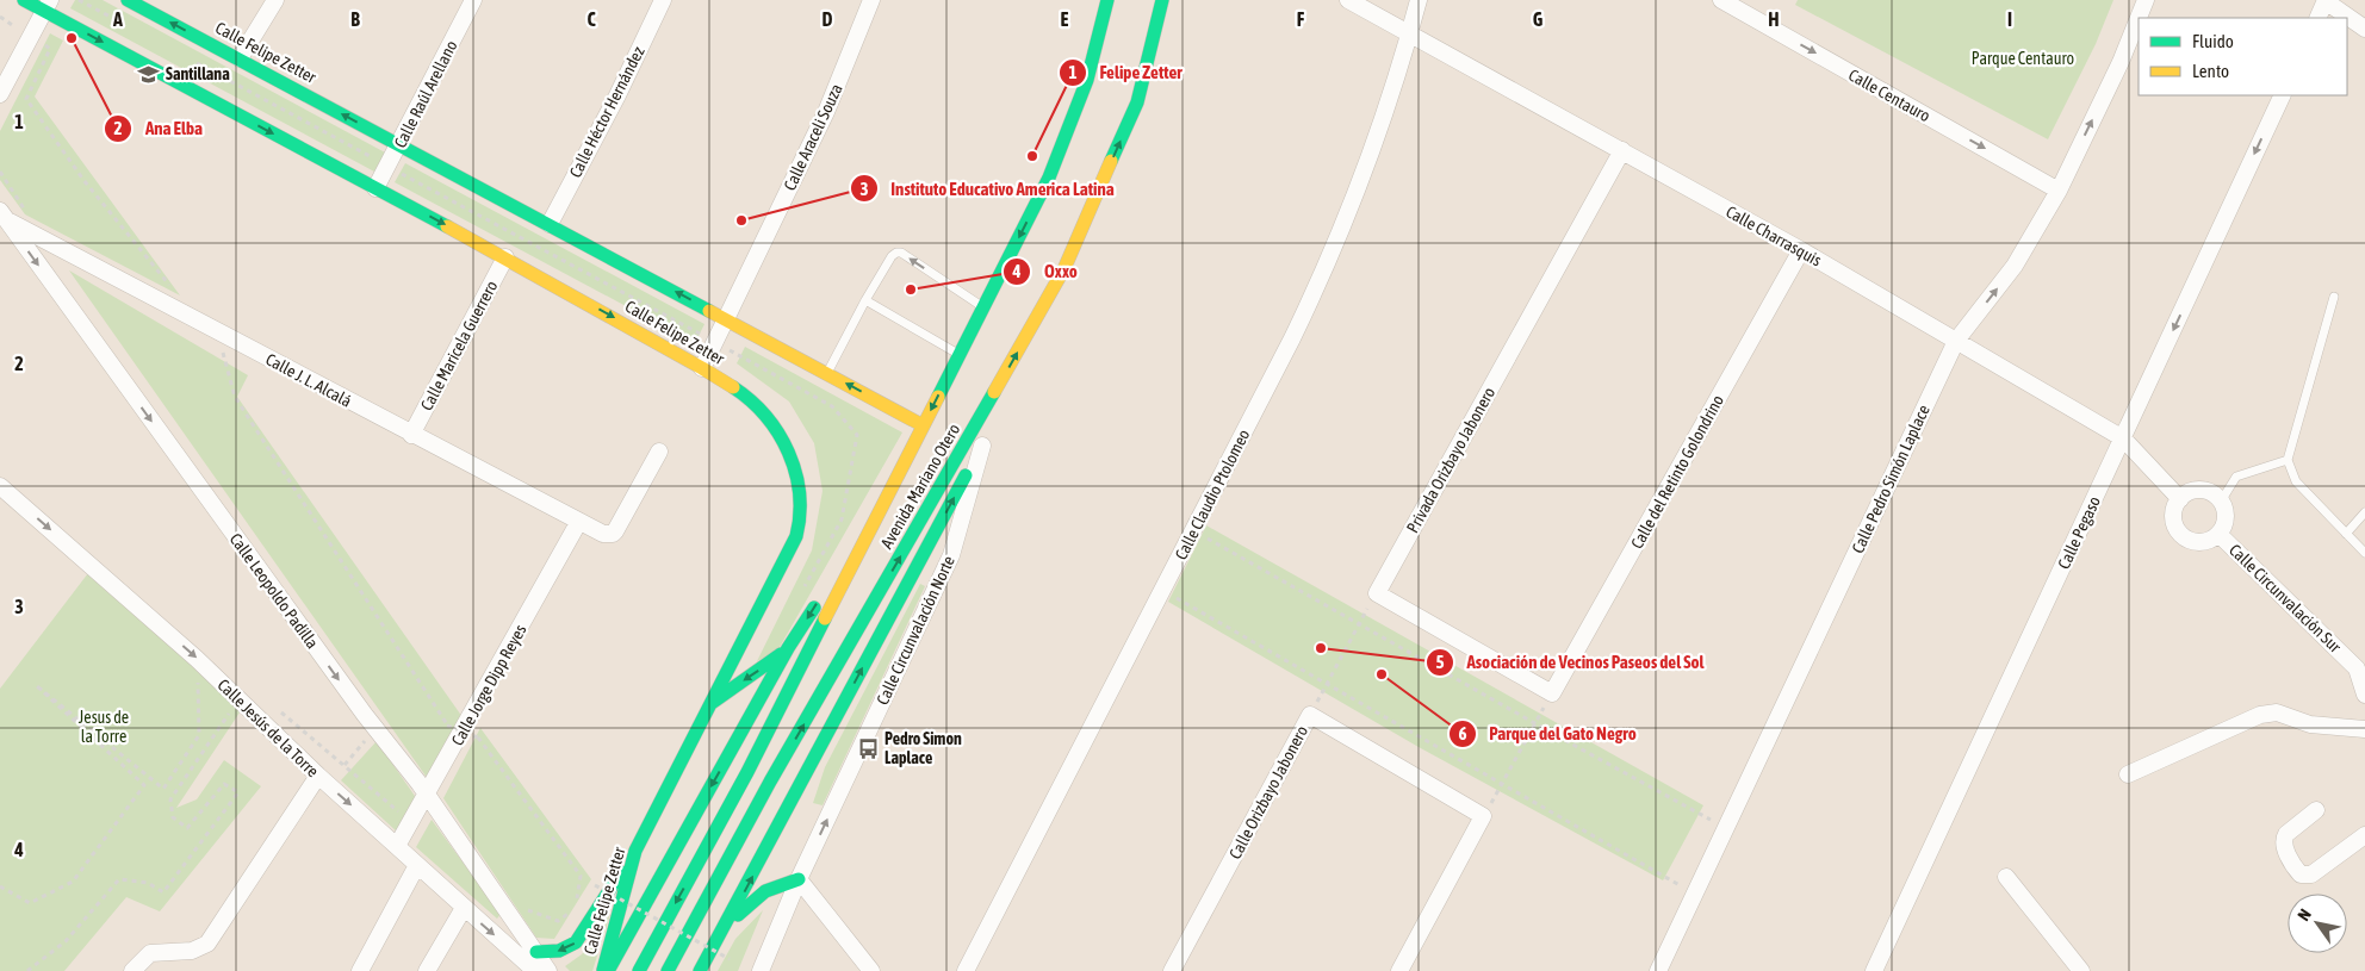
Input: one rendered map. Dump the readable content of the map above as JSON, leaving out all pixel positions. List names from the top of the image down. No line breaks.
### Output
{"streets":{"main road":["Calle Felipe Zetter","Avenida Mariano Otero"],"street":["Calle Raúl Arellano","Calle Centauro","Calle Héctor Hernández","Calle Araceli Souza","Calle Charrasquis","Calle Maricela Guerrero","Calle J. L. Alcalá","Privada Orizbayo Jabonero","Calle del Retinto Golondrino","Calle Pedro Simón Laplace","Calle Claudio Ptolomeo","Calle Pegaso","Calle Leopoldo Padilla","Calle Circunvalación Sur","Calle Circunvalación Norte","Calle Jorge Dipp Reyes","Calle Jesús de la Torre","Calle Orizbayo Jabonero"]},"crossings":[["Calle Felipe Zetter","Calle Raúl Arellano"],["Calle Felipe Zetter","Calle Héctor Hernández"],["Calle Felipe Zetter","Calle Araceli Souza"],["Calle Felipe Zetter","Calle Maricela Guerrero"],["Calle Felipe Zetter","Avenida Mariano Otero"],["Calle Centauro","Calle Pedro Simón Laplace"],["Calle Charrasquis","Privada Orizbayo Jabonero"],["Calle Charrasquis","Calle del Retinto Golondrino"],["Calle Charrasquis","Calle Pedro Simón Laplace"],["Calle Charrasquis","Calle Claudio Ptolomeo"],["Calle Charrasquis","Calle Pegaso"],["Calle Charrasquis","Calle Circunvalación Sur"],["Calle Maricela Guerrero","Calle J. L. Alcalá"],["Calle J. L. Alcalá","Calle Leopoldo Padilla"],["Calle J. L. Alcalá","Calle Jorge Dipp Reyes"],["Calle Leopoldo Padilla","Calle Jorge Dipp Reyes"],["Calle Jorge Dipp Reyes","Calle Jesús de la Torre"]],"one_way":["Calle Centauro","Calle Pedro Simón Laplace","Calle Pegaso","Calle Leopoldo Padilla","Calle Circunvalación Norte","Calle Jesús de la Torre"],"parks":["Parque Centauro","Jesus de la Torre"],"places":{"other":["Ana Elba","Felipe Zetter","Instituto Educativo America Latina","Oxxo","Asociación de Vecinos Paseos del Sol","Parque del Gato Negro"],"school or university":["Santillana"],"bus stop":["Pedro Simon Laplace"]},"legend":["Fluido","Lento"],"north":"top left","grid":{"columns":["A","B","C","D","E","F","G","H","I"],"rows":["1","2","3","4"]}}
